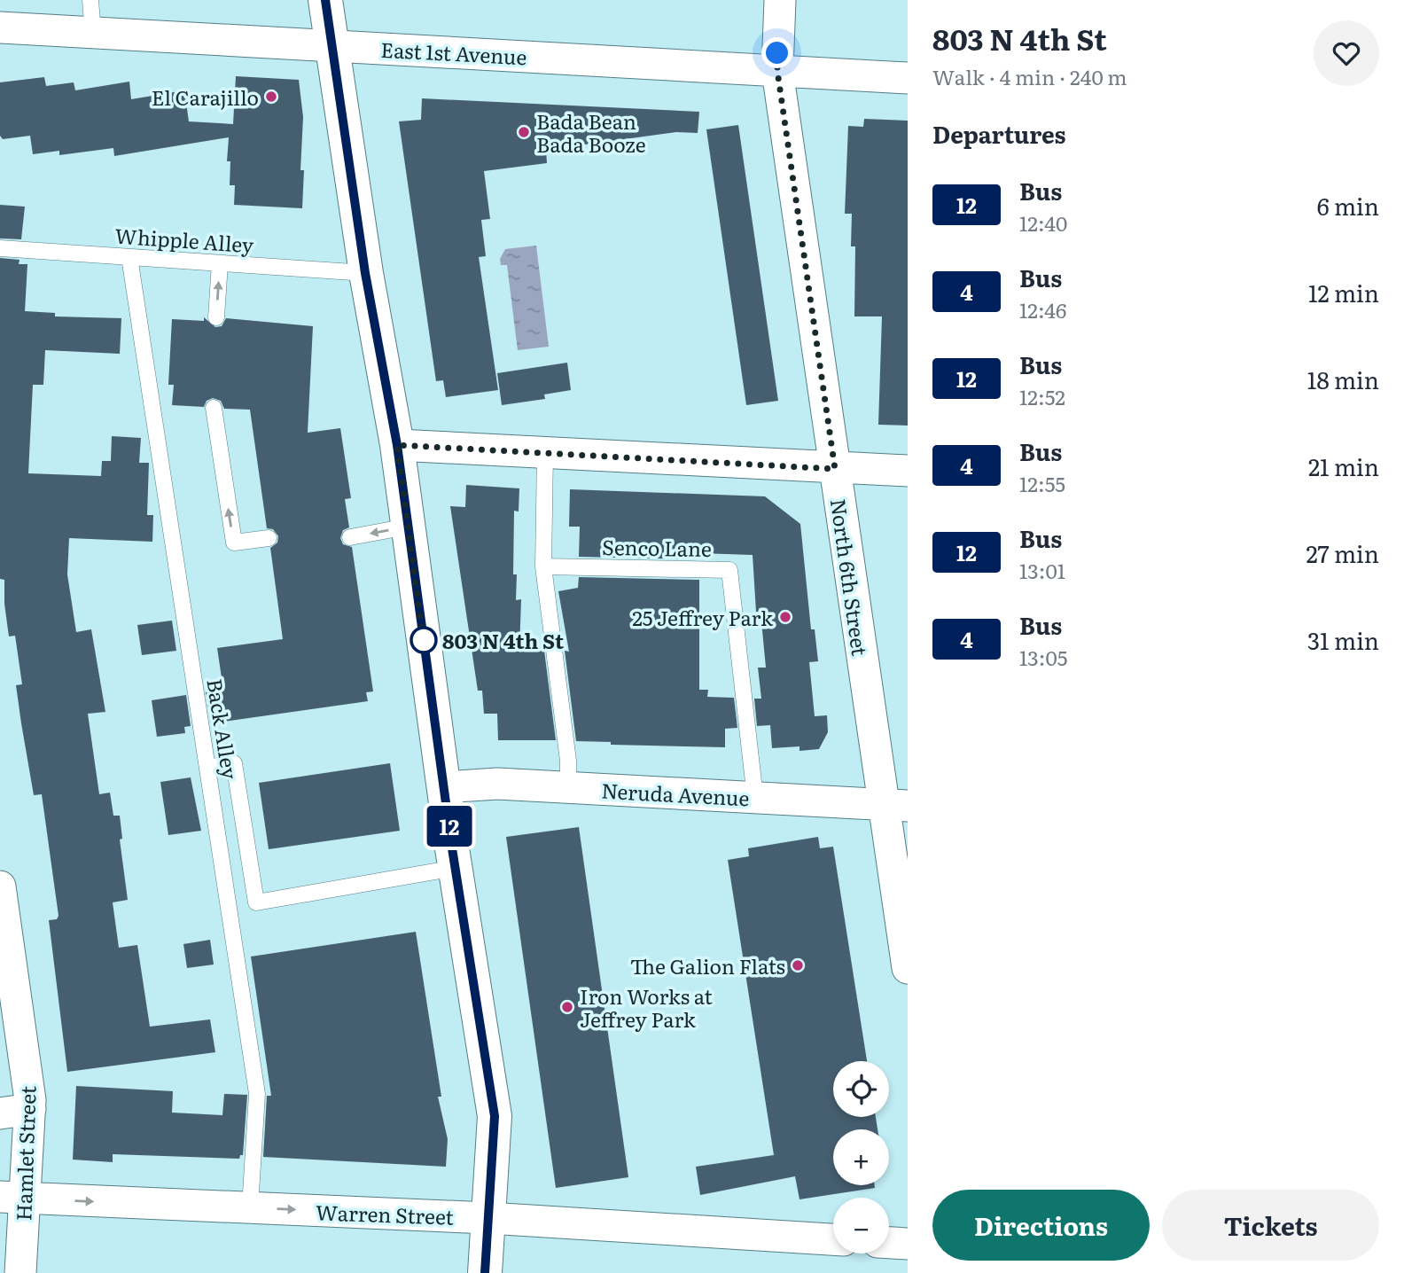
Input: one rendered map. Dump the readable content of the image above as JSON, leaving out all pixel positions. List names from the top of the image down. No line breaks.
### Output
{"streets":{"street":["East 1st Avenue","North 6th Street","Neruda Avenue","Hamlet Street","Warren Street"],"lane":["Whipple Alley","Senco Lane","Back Alley"]},"crossings":[["East 1st Avenue","North 6th Street"],["Whipple Alley","Back Alley"],["Senco Lane","Neruda Avenue"],["North 6th Street","Neruda Avenue"],["Back Alley","Warren Street"],["Hamlet Street","Warren Street"]],"one_way":["Warren Street"],"places":["El Carajillo","Bada Bean Bada Booze","25 Jeffrey Park","803 N 4th St","The Galion Flats","Iron Works at Jeffrey Park"],"lines":["bus line 12"],"page":{"on_map":"12","heading":[["803 N 4th St","Walk · 4 min · 240 m"],"Departures"],"list":[{"mark":"12","name":"Bus","note":"12:40","value":"6 min"},{"mark":"4","name":"Bus","note":"12:46","value":"12 min"},{"mark":"12","name":"Bus","note":"12:52","value":"18 min"},{"mark":"4","name":"Bus","note":"12:55","value":"21 min"},{"mark":"12","name":"Bus","note":"13:01","value":"27 min"},{"mark":"4","name":"Bus","note":"13:05","value":"31 min"}],"map_buttons":["+","−"],"buttons":["Directions","Tickets"]}}
